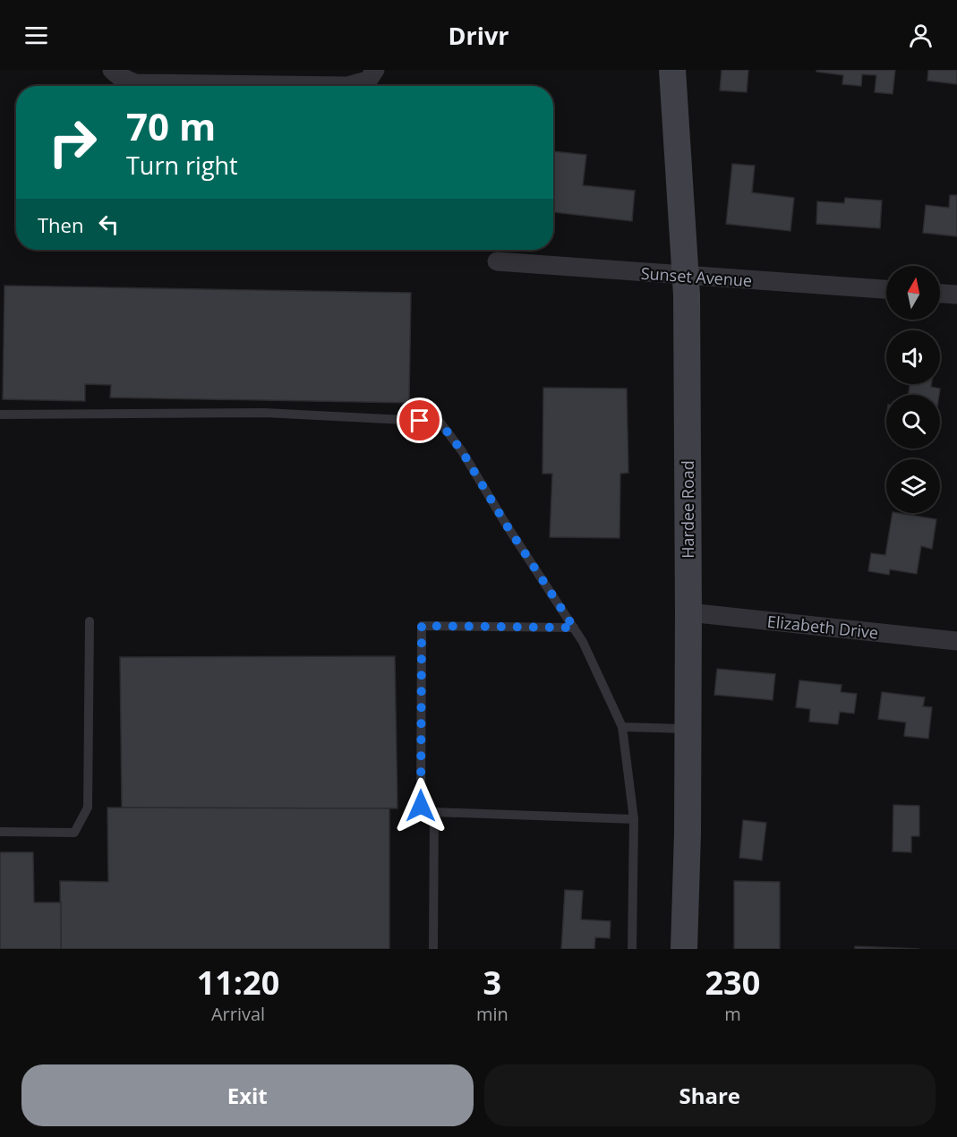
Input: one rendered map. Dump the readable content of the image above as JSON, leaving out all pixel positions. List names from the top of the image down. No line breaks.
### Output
{"streets":{"street":["Sunset Avenue","Hardee Road","Elizabeth Drive"]},"crossings":[["Sunset Avenue","Hardee Road"],["Hardee Road","Elizabeth Drive"]],"north":"top","page":{"header":"Drivr","turn":["70 m","Turn right"],"then":"Then","eta":["11:20","Arrival","3","min","230","m"],"buttons":["Exit","Share"]}}
